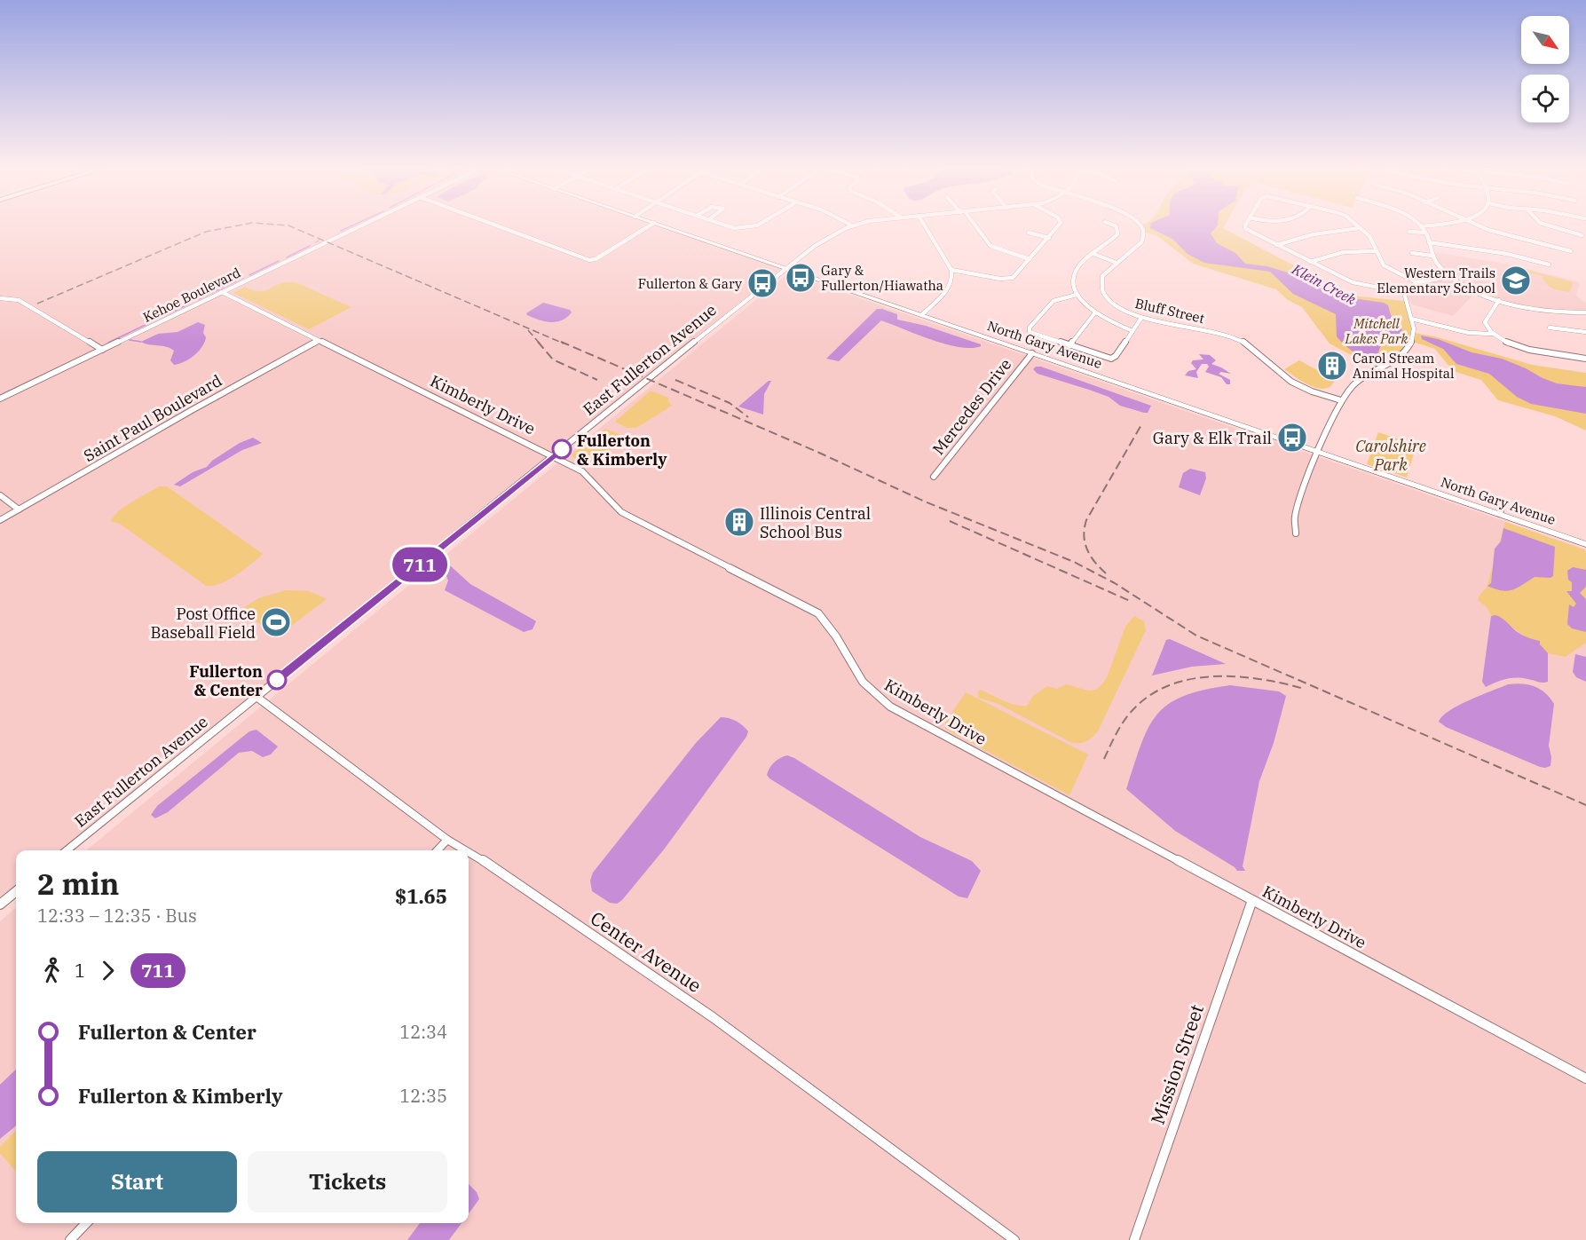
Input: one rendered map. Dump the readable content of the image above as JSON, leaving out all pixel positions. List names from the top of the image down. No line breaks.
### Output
{"streets":{"street":["Kehoe Boulevard","Bluff Street","North Gary Avenue","East Fullerton Avenue","Kimberly Drive","Mercedes Drive","Saint Paul Boulevard","Center Avenue","Mission Street"]},"crossings":[["Kehoe Boulevard","Kimberly Drive"],["North Gary Avenue","East Fullerton Avenue"],["North Gary Avenue","Mercedes Drive"],["East Fullerton Avenue","Kimberly Drive"],["East Fullerton Avenue","Center Avenue"],["Kimberly Drive","Saint Paul Boulevard"],["Kimberly Drive","Mission Street"]],"water":["Klein Creek"],"parks":["Mitchell Lakes Park","Carolshire Park"],"places":{"bus stop":["Gary & Fullerton/Hiawatha","Fullerton & Gary","Gary & Elk Trail"],"school or university":["Western Trails Elementary School"],"building":["Carol Stream Animal Hospital","Illinois Central School Bus"],"other":["Fullerton & Kimberly","Fullerton & Center"],"sports":["Post Office Baseball Field"]},"lines":["bus line 711"],"north":"bottom right","page":{"on_map":"711","heading":["2 min","12:33 – 12:35 · Bus","$1.65"],"legs":["1","711"],"list":[{"name":"Fullerton & Center","value":"12:34"},{"name":"Fullerton & Kimberly","value":"12:35"}],"buttons":["Start","Tickets"]}}
